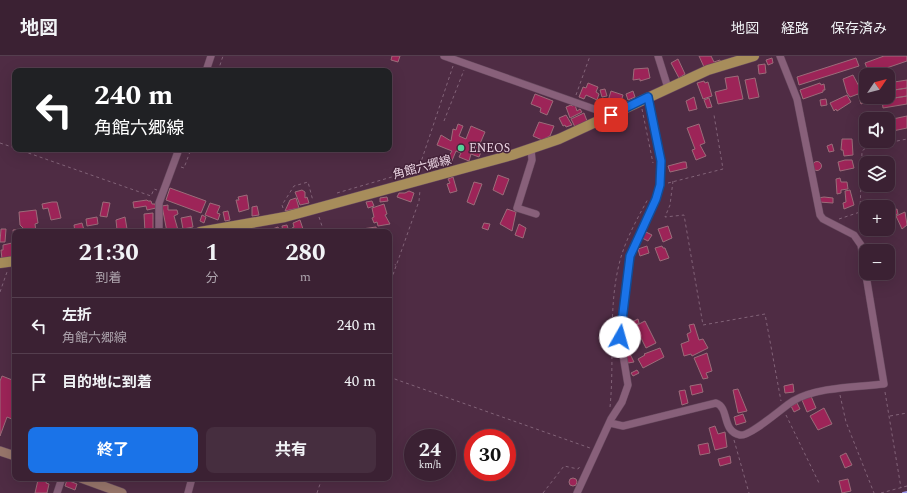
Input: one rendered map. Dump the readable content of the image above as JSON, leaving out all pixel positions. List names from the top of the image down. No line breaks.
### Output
{"streets":{"main road":["角館六郷線"]},"places":["ENEOS"],"north":"top right","page":{"header":"地図","nav":["地図","経路","保存済み"],"map_buttons":["+","−"],"turn":["240 m","角館六郷線"],"eta":["21:30","到着","1","分","280","m"],"list":[{"name":"左折","note":"角館六郷線","value":"240 m"},{"name":"目的地に到着","value":"40 m"}],"buttons":["終了","共有"],"speed":"24 km/h","limit":"30"}}
